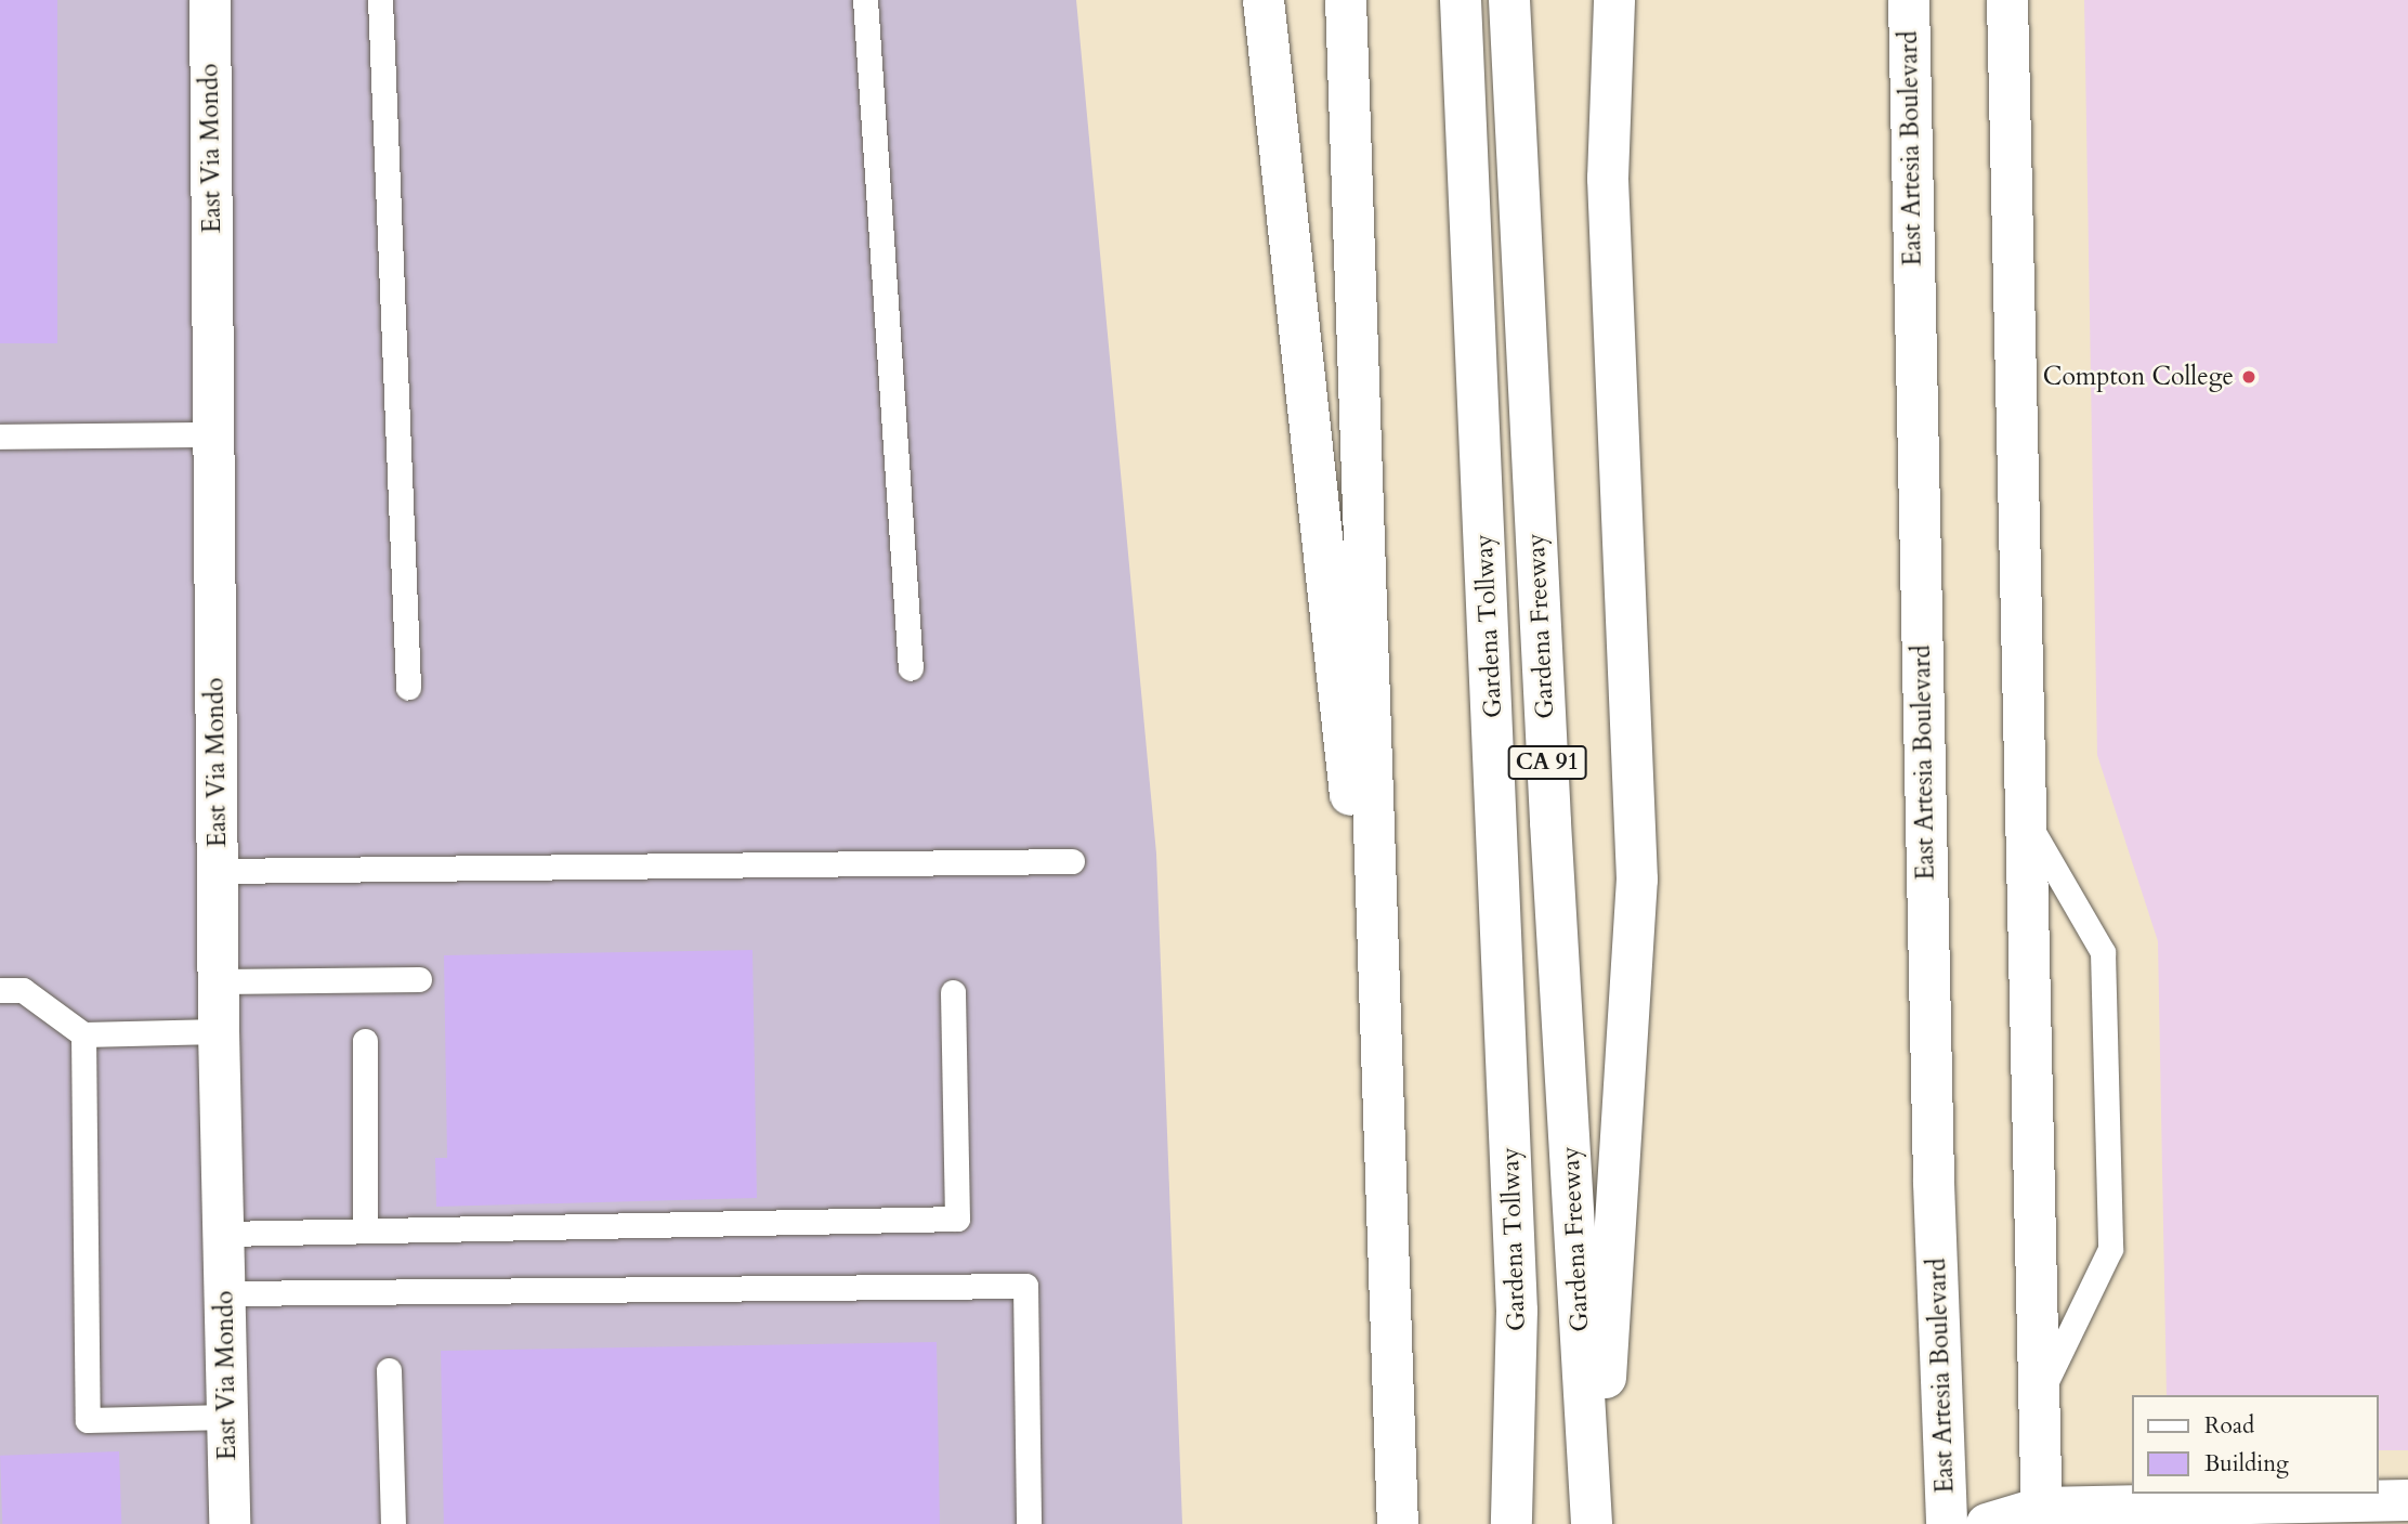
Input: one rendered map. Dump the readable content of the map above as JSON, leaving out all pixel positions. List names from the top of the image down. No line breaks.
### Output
{"streets":{"main road":["East Via Mondo","East Artesia Boulevard","Gardena Tollway","Gardena Freeway","CA 91"]},"places":["Compton College"],"legend":["Road","Building"]}
